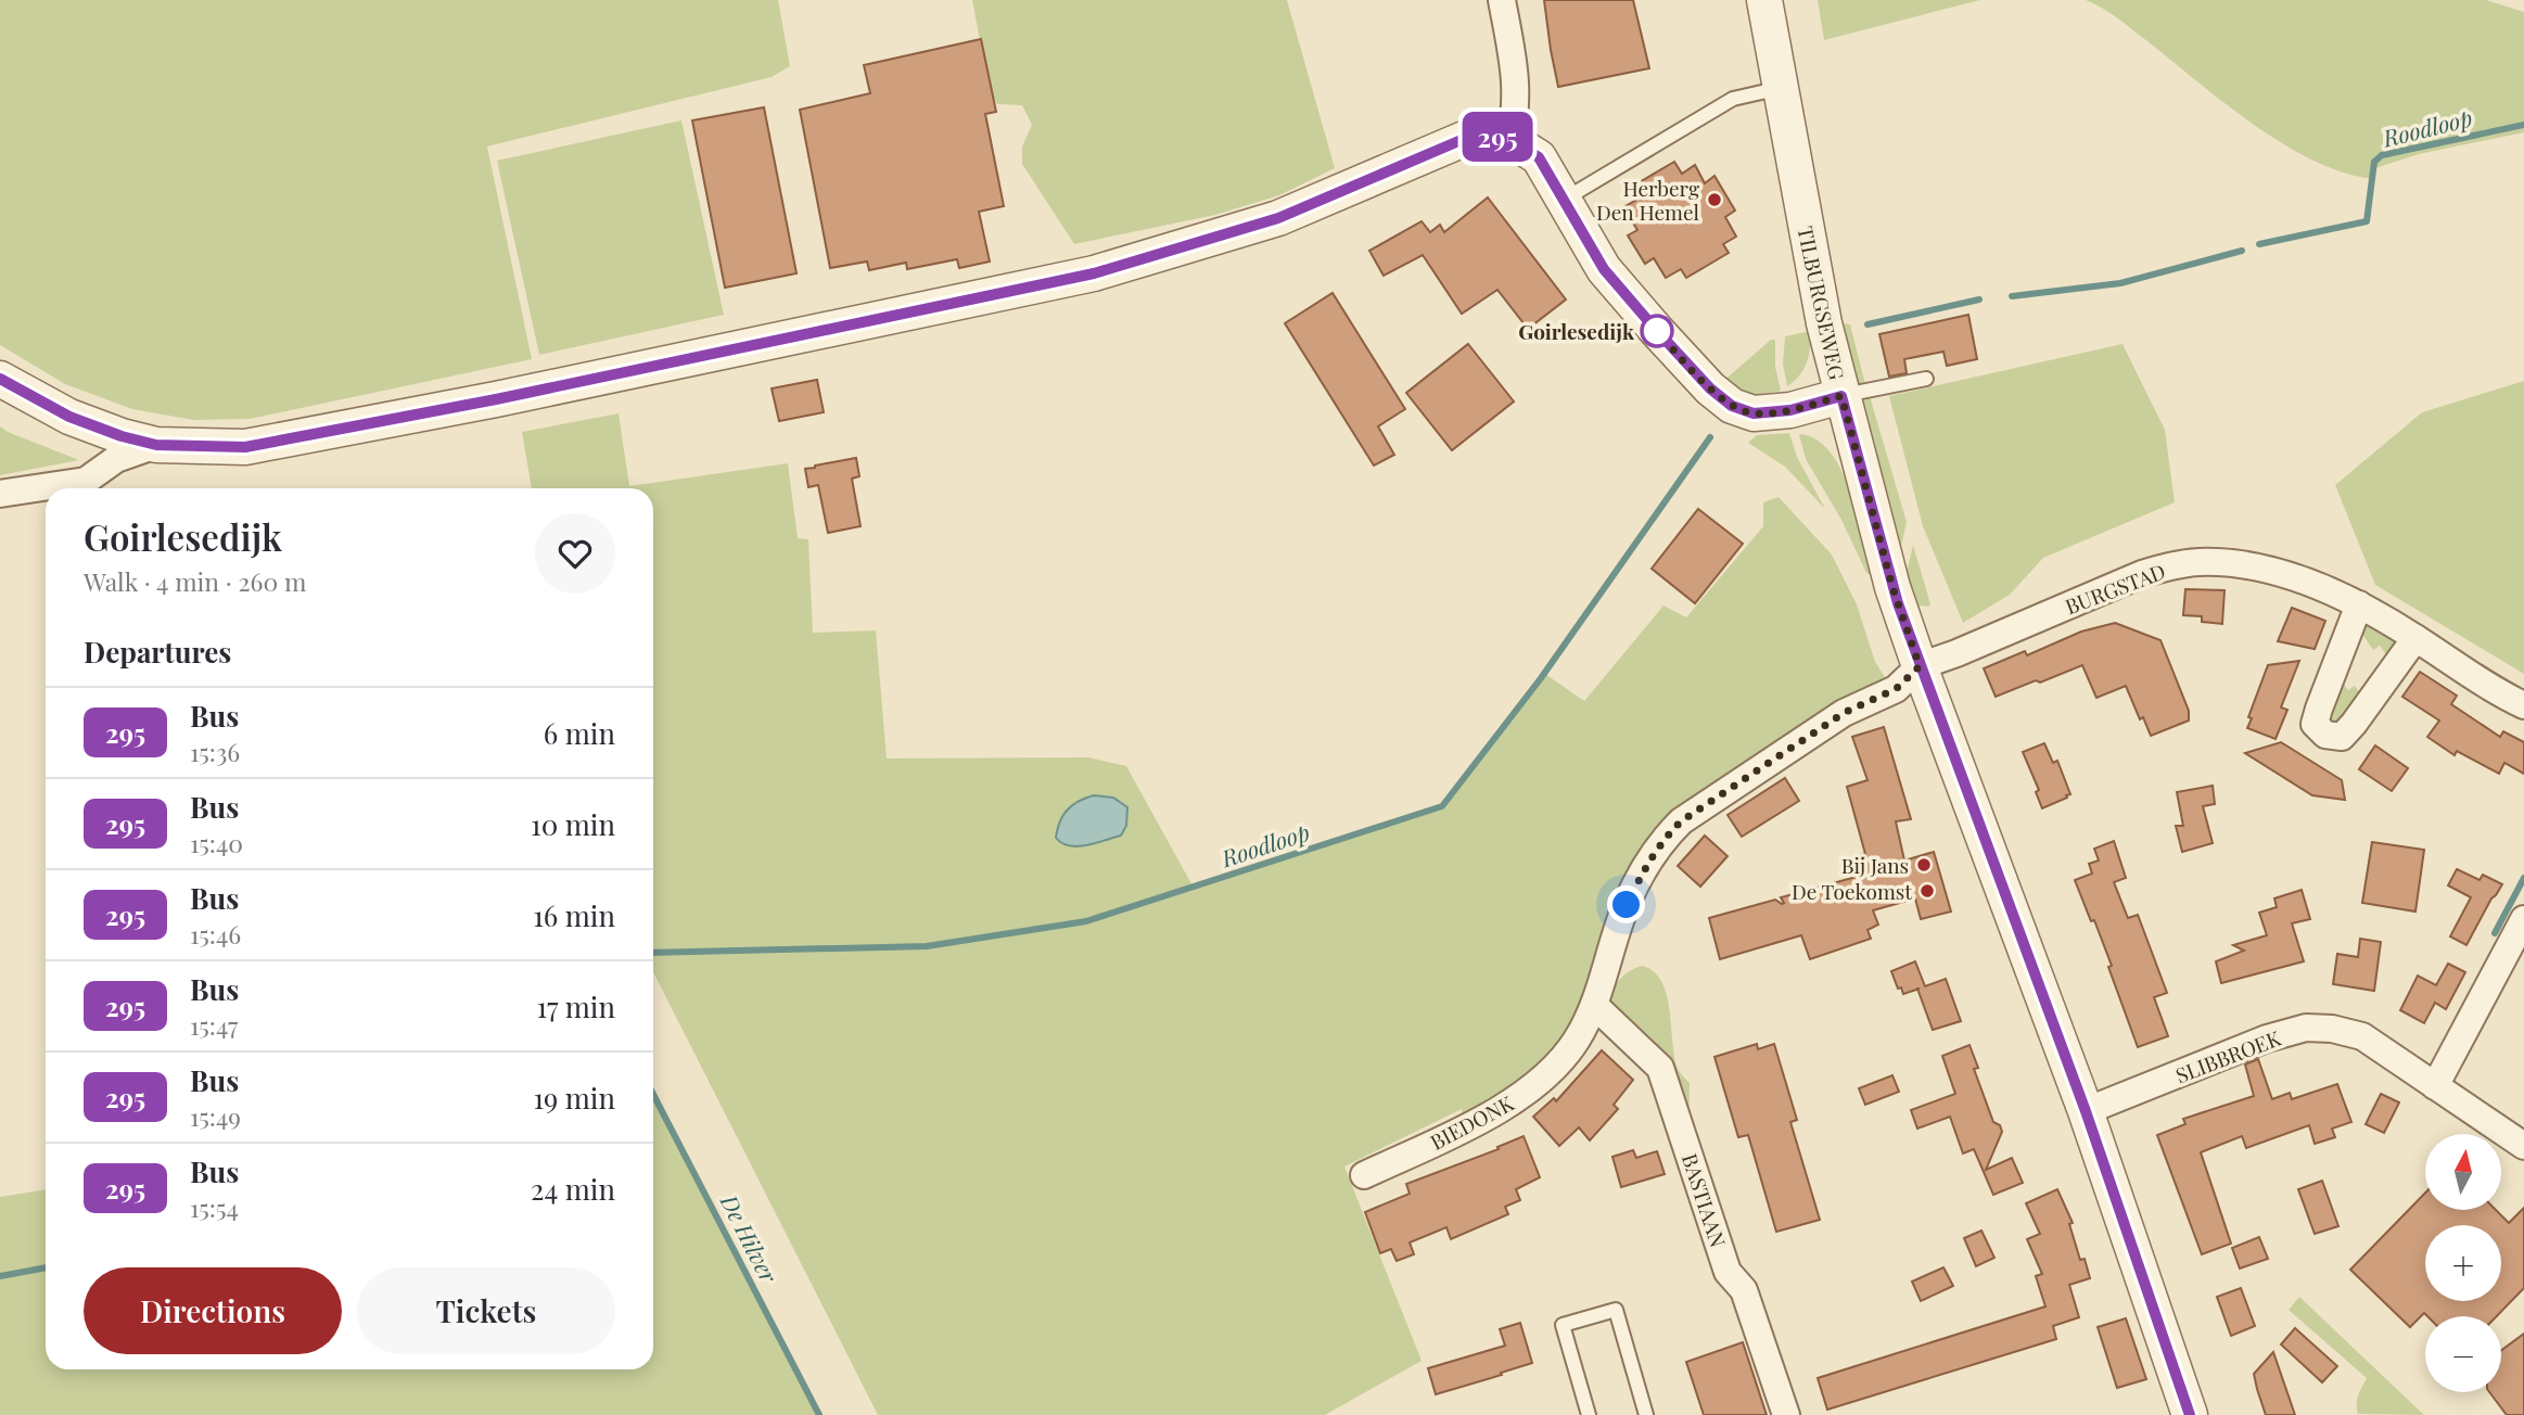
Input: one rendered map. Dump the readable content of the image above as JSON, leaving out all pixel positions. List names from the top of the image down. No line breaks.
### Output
{"streets":{"street":["TILBURGSEWEG","BURGSTAD","SLIBBROEK","BIEDONK","BASTIAAN"]},"crossings":[["TILBURGSEWEG","BURGSTAD"],["TILBURGSEWEG","SLIBBROEK"],["TILBURGSEWEG","BIEDONK"],["BURGSTAD","BIEDONK"],["BIEDONK","BASTIAAN"]],"water":["Roodloop","De Hilver"],"places":["Herberg Den Hemel","Goirlesedijk","Bij Jans","De Toekomst"],"lines":["bus line 295"],"north":"top","page":{"on_map":"295","heading":[["Goirlesedijk","Walk · 4 min · 260 m"],"Departures"],"list":[{"mark":"295","name":"Bus","note":"15:36","value":"6 min"},{"mark":"295","name":"Bus","note":"15:40","value":"10 min"},{"mark":"295","name":"Bus","note":"15:46","value":"16 min"},{"mark":"295","name":"Bus","note":"15:47","value":"17 min"},{"mark":"295","name":"Bus","note":"15:49","value":"19 min"},{"mark":"295","name":"Bus","note":"15:54","value":"24 min"}],"map_buttons":["+","−"],"buttons":["Directions","Tickets"]}}
